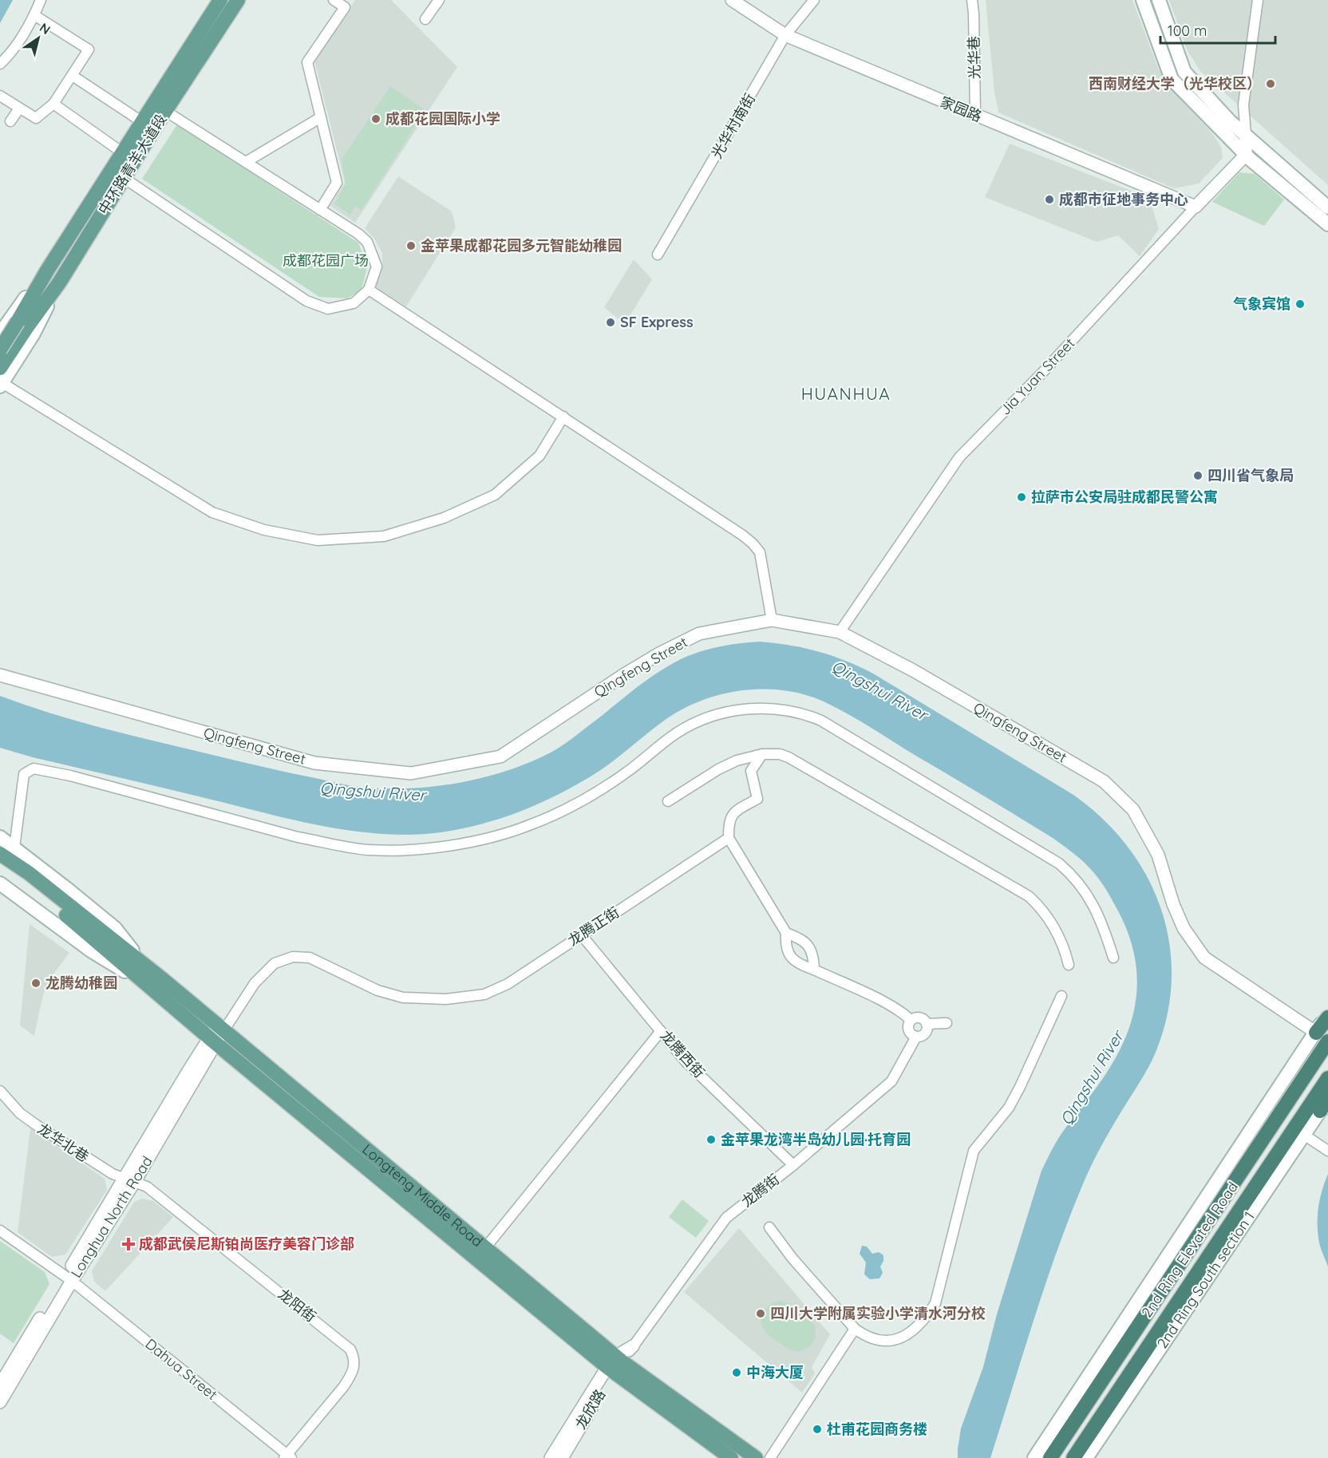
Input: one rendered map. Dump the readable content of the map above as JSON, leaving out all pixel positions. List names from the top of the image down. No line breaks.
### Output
{"streets":{"highway":["2nd Ring Elevated Road"],"main road":["中环路青羊大道段","Longteng Middle Road","2nd Ring South section 1"],"street":["光华巷","家园路","光华村南街","Jia Yuan Street","Qingfeng Street","龙腾正街","龙腾西街","龙华北巷","龙腾街","Longhua North Road","龙阳街","Dahua Street","龙欣路"]},"crossings":[["光华巷","家园路"],["家园路","光华村南街"],["家园路","Jia Yuan Street"],["Jia Yuan Street","Qingfeng Street"],["龙腾正街","龙腾西街"],["龙腾正街","Longteng Middle Road"],["龙腾正街","Longhua North Road"],["龙腾西街","龙腾街"],["龙华北巷","Longhua North Road"],["龙华北巷","龙阳街"],["Longteng Middle Road","Longhua North Road"],["Longteng Middle Road","龙欣路"],["Longhua North Road","龙阳街"],["Longhua North Road","Dahua Street"],["龙阳街","Dahua Street"]],"districts":["HUANHUA"],"water":["Qingshui River"],"parks":["成都花园广场"],"places":{"other":["西南财经大学（光华校区）","成都花园国际小学","成都市征地事务中心","金苹果成都花园多元智能幼稚园","气象宾馆","SF Express","四川省气象局","拉萨市公安局驻成都民警公寓","龙腾幼稚园","金苹果龙湾半岛幼儿园·托育园","四川大学附属实验小学清水河分校","中海大厦","杜甫花园商务楼"],"health":["成都武侯尼斯铂尚医疗美容门诊部"]},"scale_bar":"100 m","north":"top right"}
